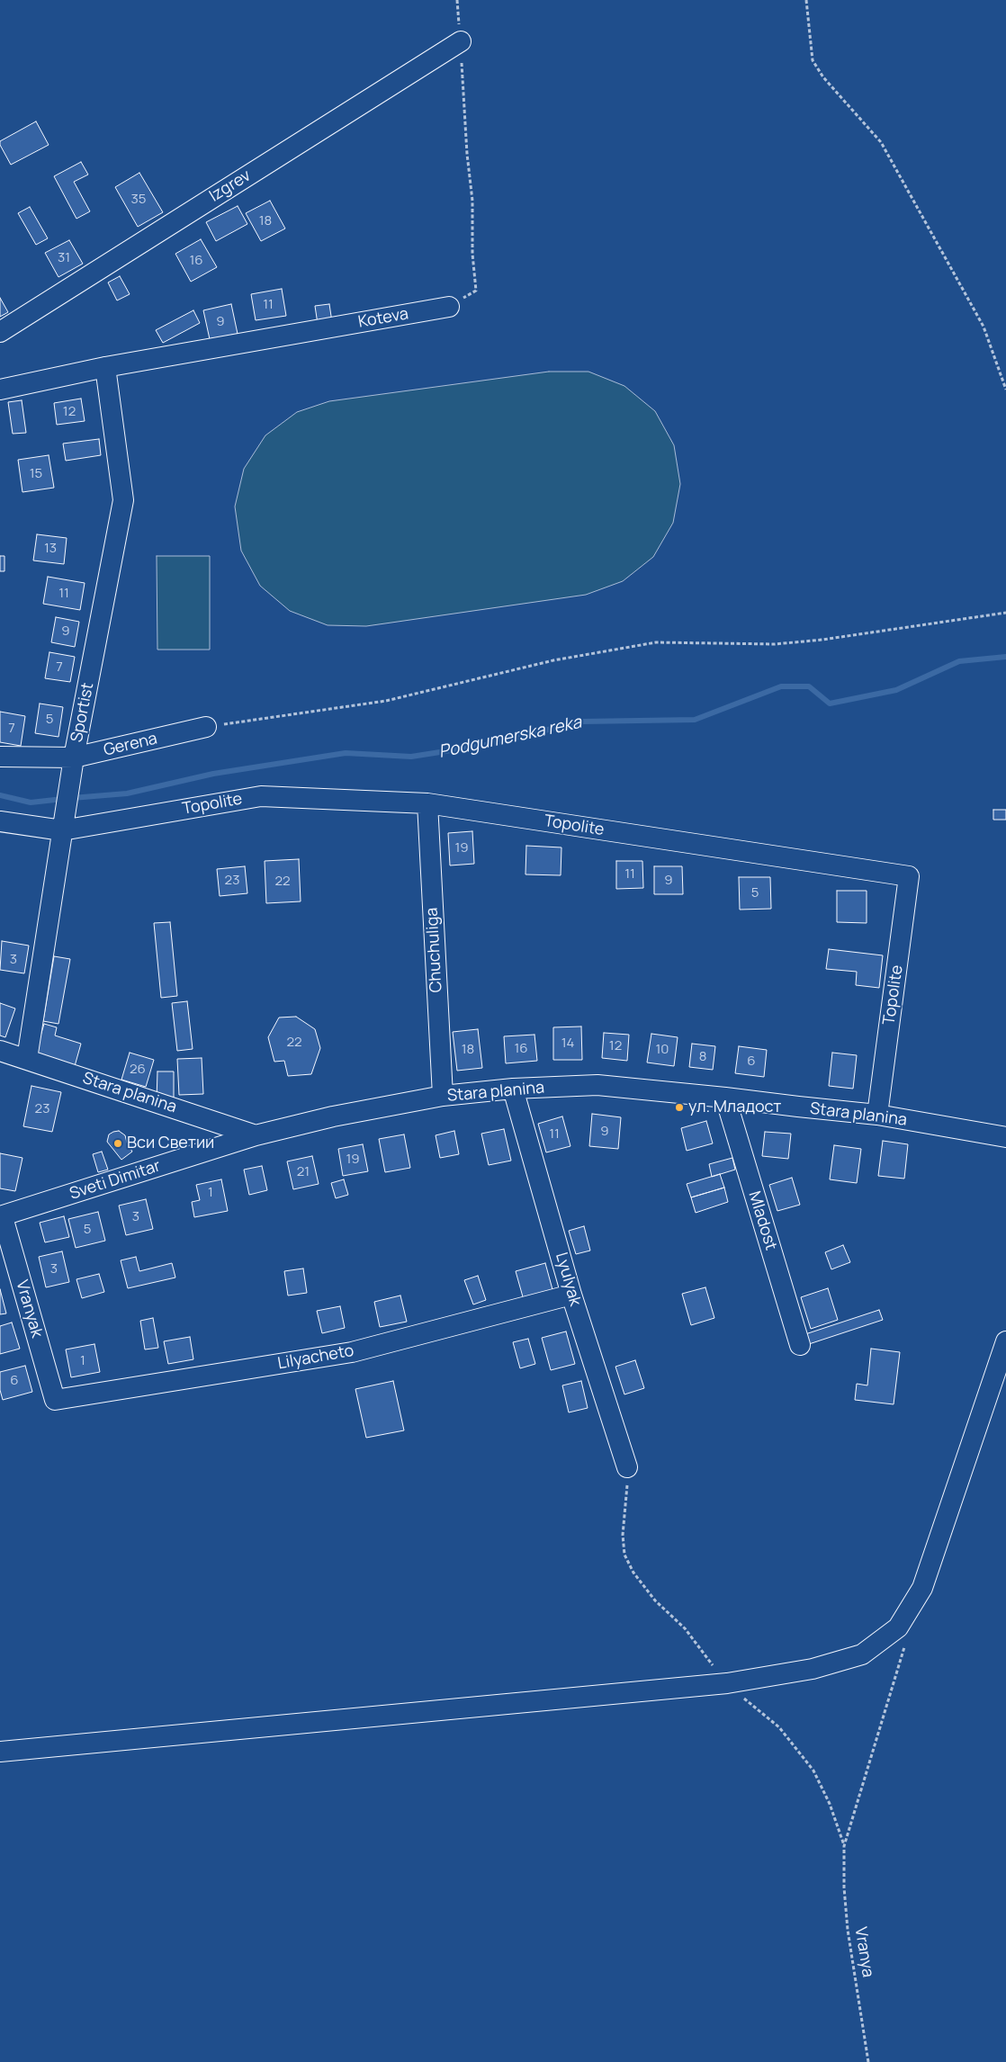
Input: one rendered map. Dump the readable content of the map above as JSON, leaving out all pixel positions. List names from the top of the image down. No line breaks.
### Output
{"streets":{"street":["Izgrev","Koteva","Sportist","Gerena","Topolite","Chuchuliga","Stara planina","Sveti Dimitar","Mladost","Lyulyak","Vranyak","Lilyacheto"],"path":["Vranya"]},"crossings":[["Koteva","Sportist"],["Sportist","Gerena"],["Sportist","Topolite"],["Sportist","Stara planina"],["Topolite","Chuchuliga"],["Topolite","Stara planina"],["Chuchuliga","Stara planina"],["Stara planina","Sveti Dimitar"],["Stara planina","Mladost"],["Stara planina","Lyulyak"],["Sveti Dimitar","Vranyak"],["Lyulyak","Lilyacheto"],["Vranyak","Lilyacheto"]],"water":["Podgumerska reka"],"places":["ул. Младост","Вси Светии"],"house_numbers":["35","18","31","16","11","9","12","15","13","11","9","7","5","7","19","11","23","9","22","5","3","22","14","12","16","18","10","8","6","26","23","9","11","19","21","1","3","5","3","1","6"]}
